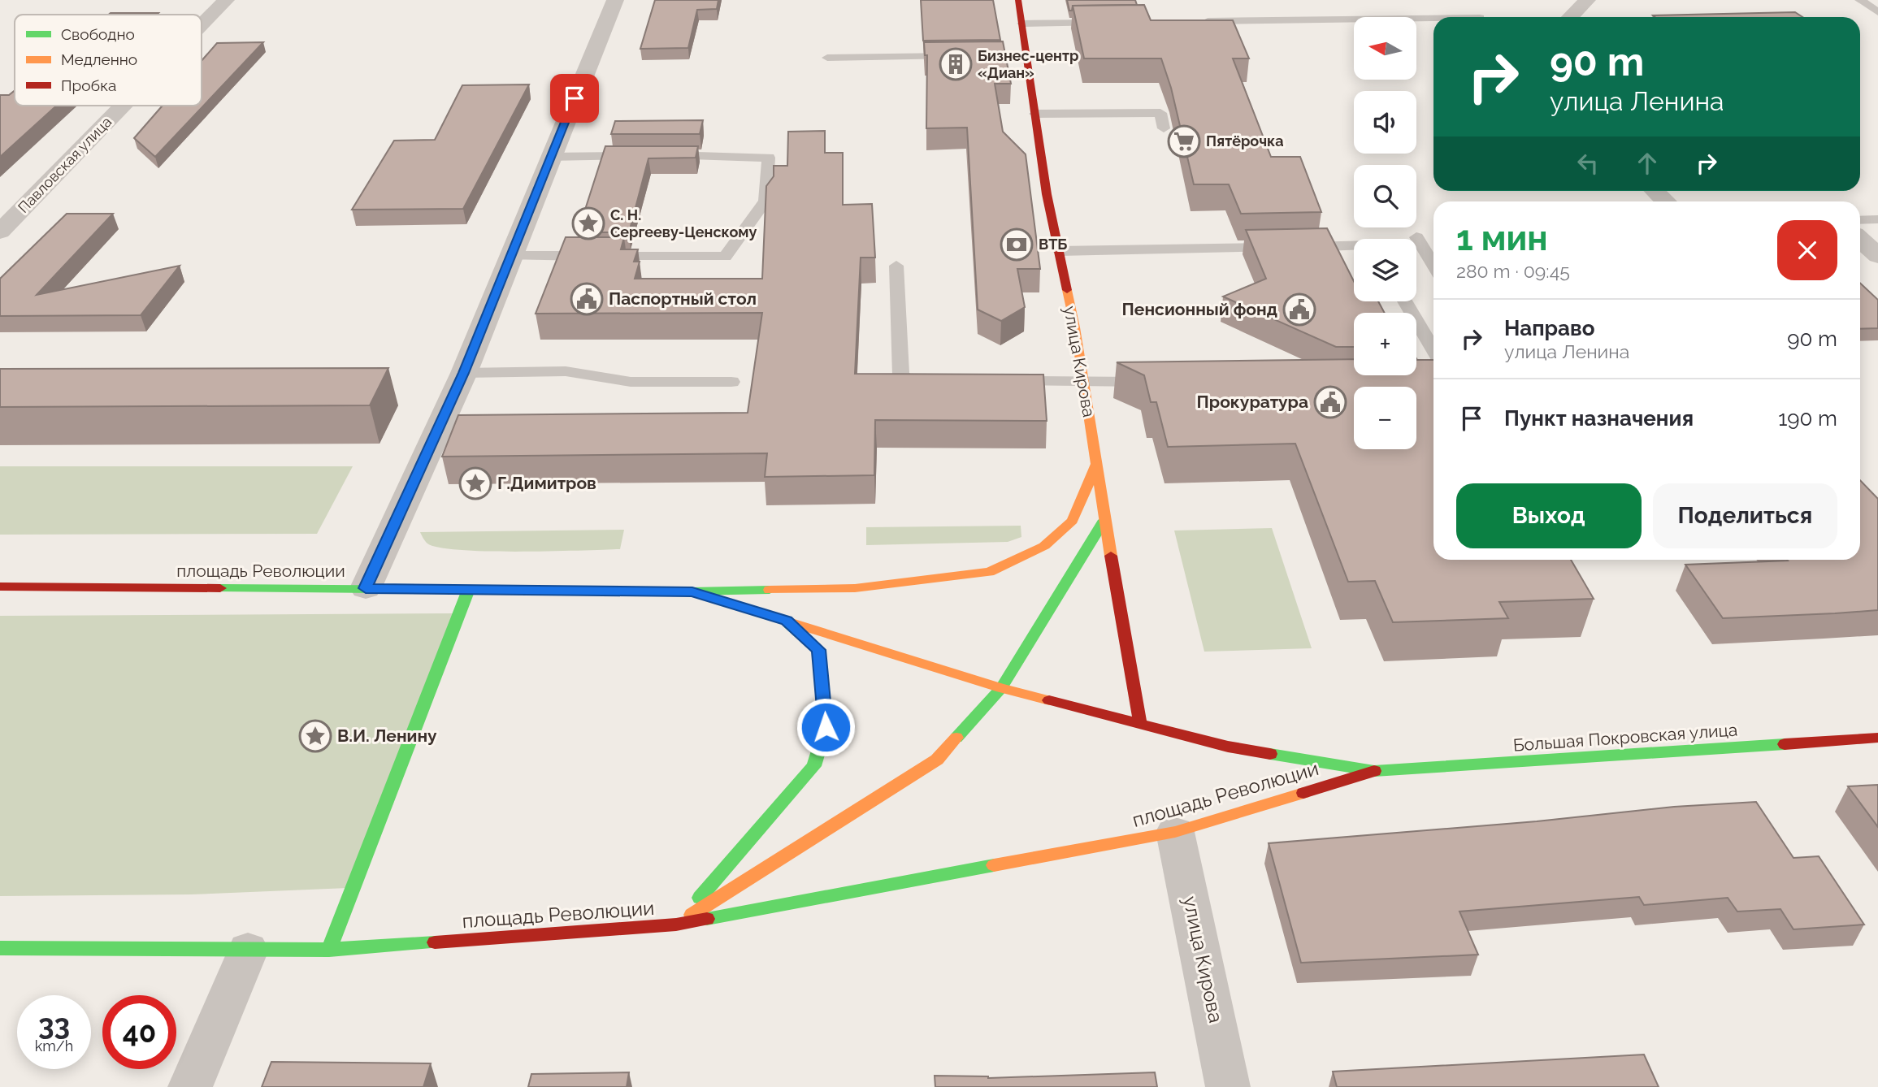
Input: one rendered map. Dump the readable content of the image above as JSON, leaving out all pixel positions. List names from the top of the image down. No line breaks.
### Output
{"streets":{"street":["Павловская улица","улица Кирова","площадь Революции","Большая Покровская улица"]},"crossings":[["улица Кирова","площадь Революции"],["площадь Революции","Большая Покровская улица"]],"places":{"building":["Бизнес-центр «Диан»"],"supermarket":["Пятёрочка"],"place":["С. Н. Сергееву-Ценскому","Г.Димитров","В.И. Ленину"],"bank":["ВТБ"],"public building":["Паспортный стол","Пенсионный фонд","Прокуратура"]},"legend":["Свободно","Медленно","Пробка"],"north":"left","page":{"map_buttons":["+","−"],"turn":["90 m","улица Ленина"],"heading":["1 мин","280 m · 09:45"],"list":[{"name":"Направо","note":"улица Ленина","value":"90 m"},{"name":"Пункт назначения","value":"190 m"}],"buttons":["Выход","Поделиться"],"speed":"33 km/h","limit":"40"}}
